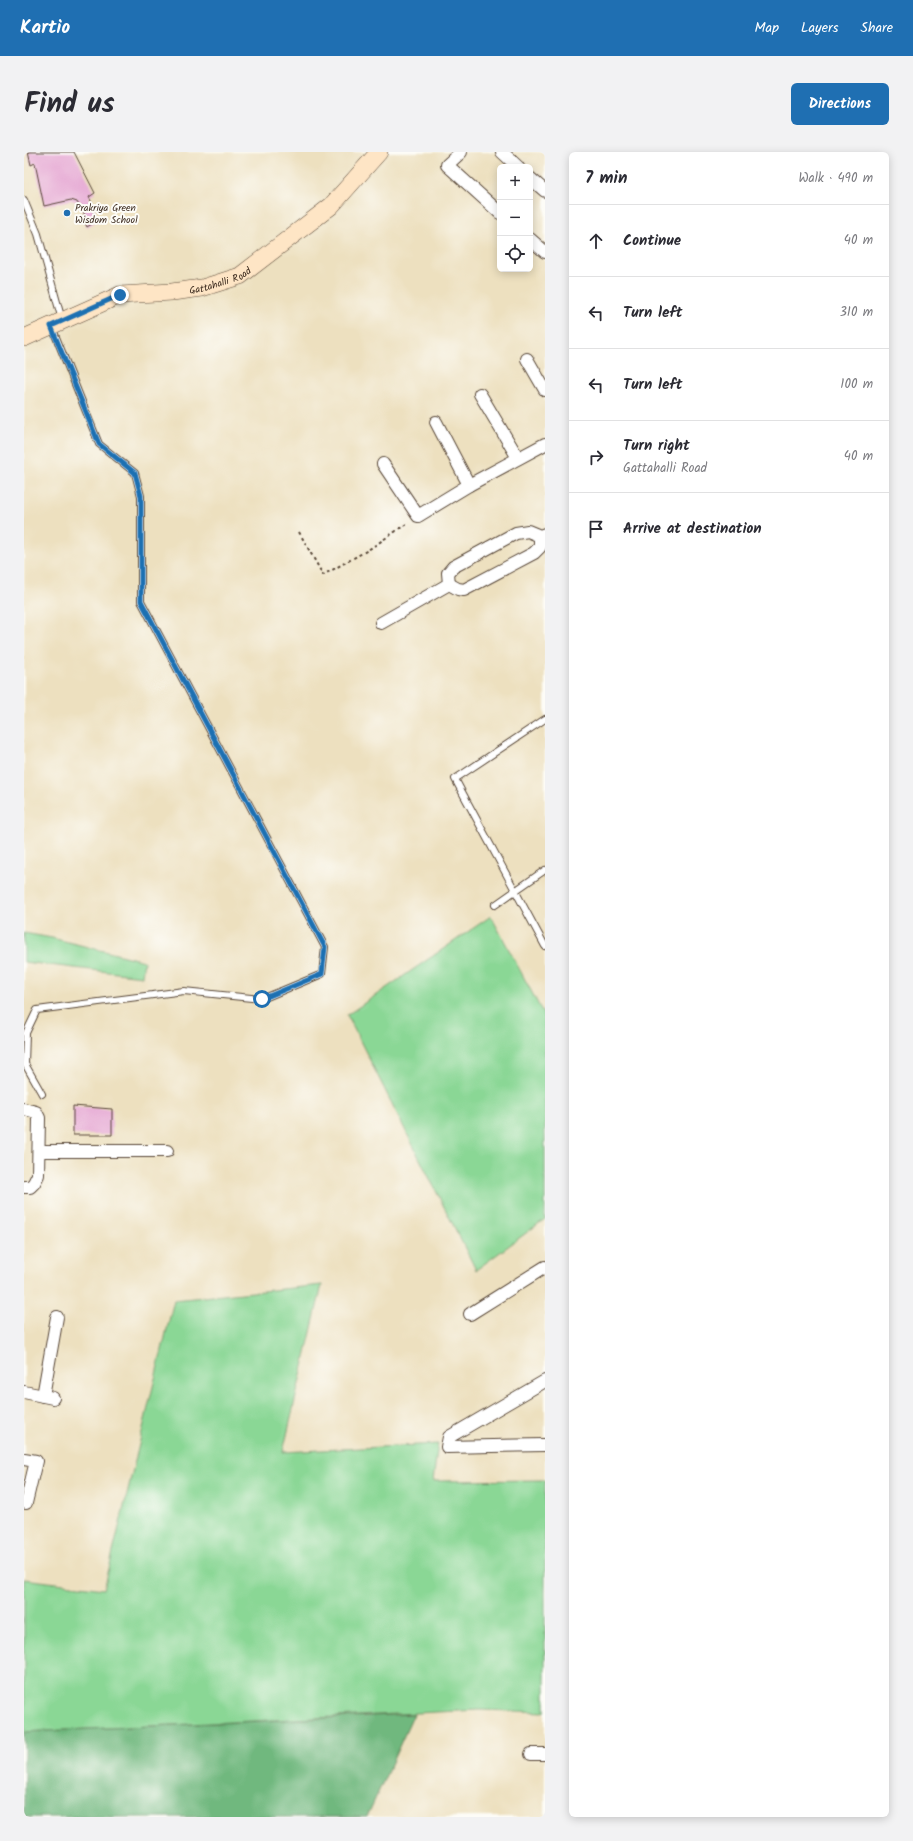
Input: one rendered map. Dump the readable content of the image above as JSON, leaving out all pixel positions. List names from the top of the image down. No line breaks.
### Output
{"streets":{"main road":["Gattahalli Road"]},"places":["Prakriya Green Wisdom School"],"page":{"header":"Kartio","nav":["Map","Layers","Share"],"title":"Find us","buttons":"Directions","heading":["7 min","Walk · 490 m"],"map_buttons":["+","−"],"list":[["Continue","40 m"],["Turn left","310 m"],["Turn left","100 m"],["Turn right","Gattahalli Road","40 m"],"Arrive at destination"]}}
